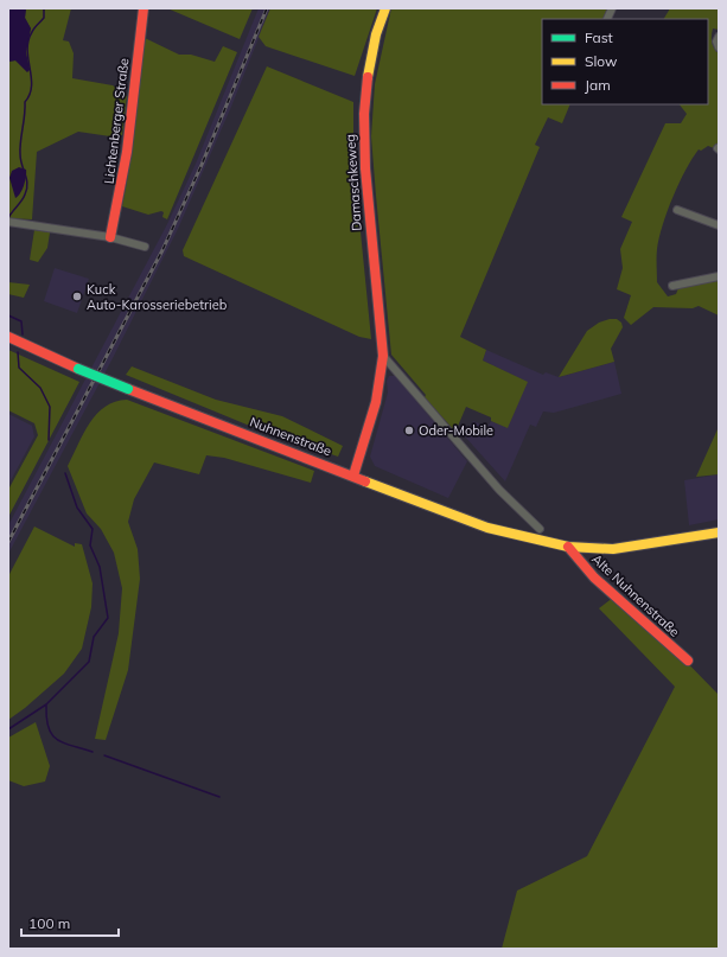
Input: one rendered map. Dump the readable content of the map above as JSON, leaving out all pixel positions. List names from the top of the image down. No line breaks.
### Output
{"streets":{"street":["Lichtenberger Straße","Damaschkeweg","Nuhnenstraße","Alte Nuhnenstraße"]},"crossings":[["Damaschkeweg","Nuhnenstraße"],["Nuhnenstraße","Alte Nuhnenstraße"]],"places":["Kuck Auto-Karosseriebetrieb","Oder-Mobile"],"legend":["Fast","Slow","Jam"],"scale_bar":"100 m"}
